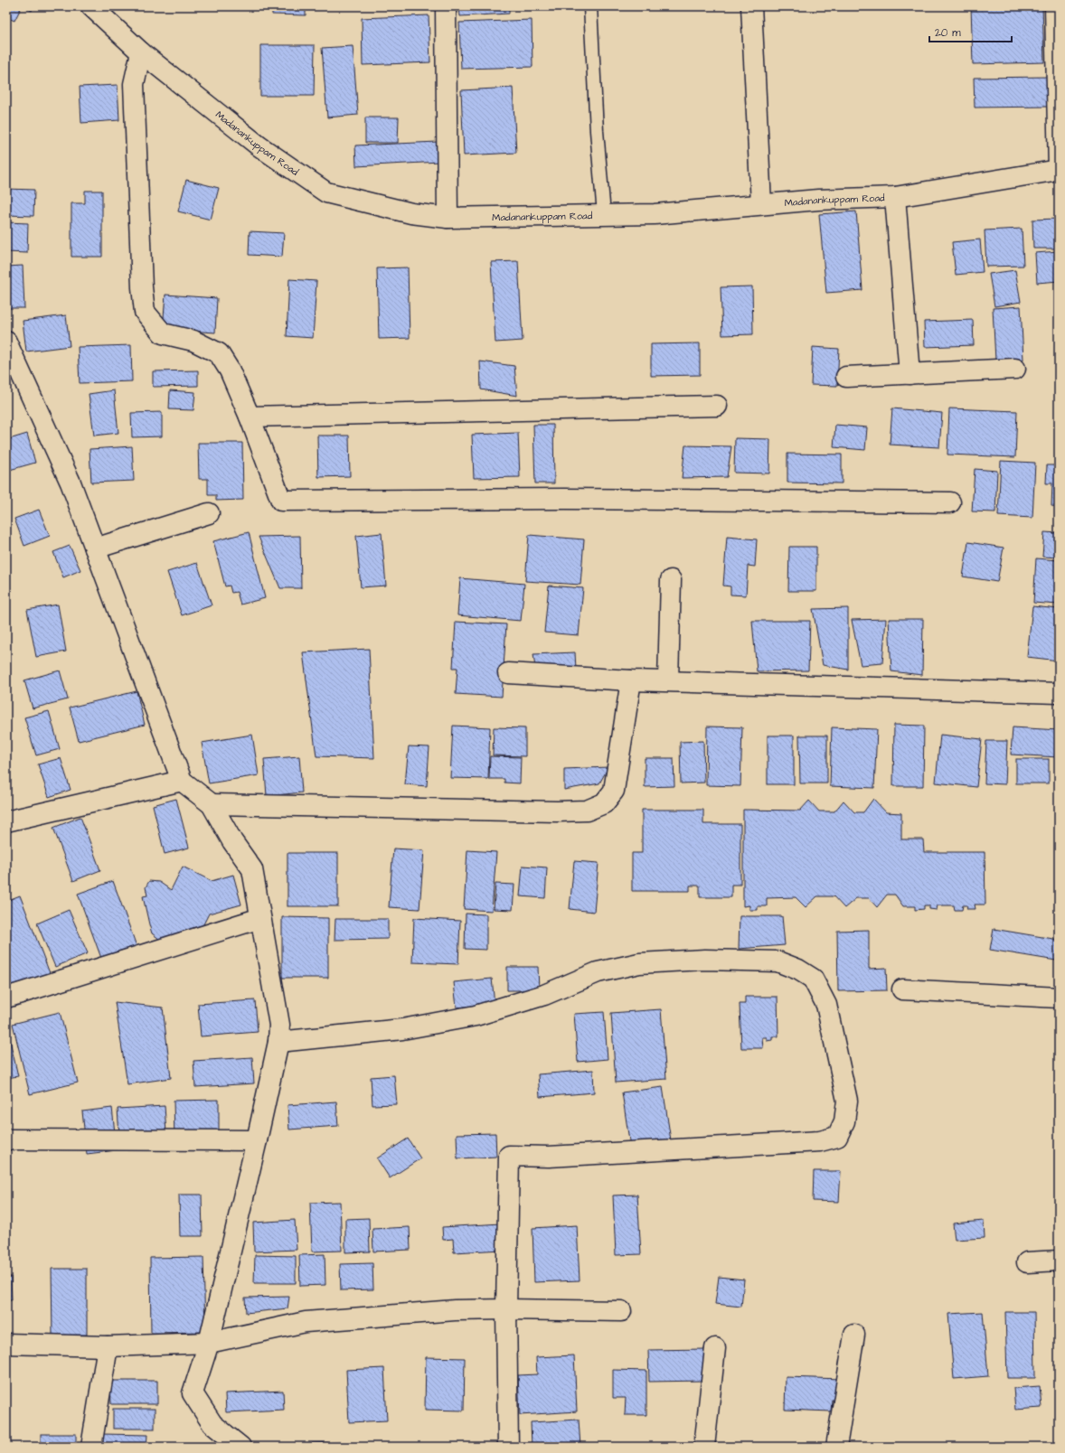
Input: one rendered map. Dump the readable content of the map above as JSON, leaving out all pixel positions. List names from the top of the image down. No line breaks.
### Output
{"streets":{"street":["Madanankuppam Road"]},"scale_bar":"20 m"}
